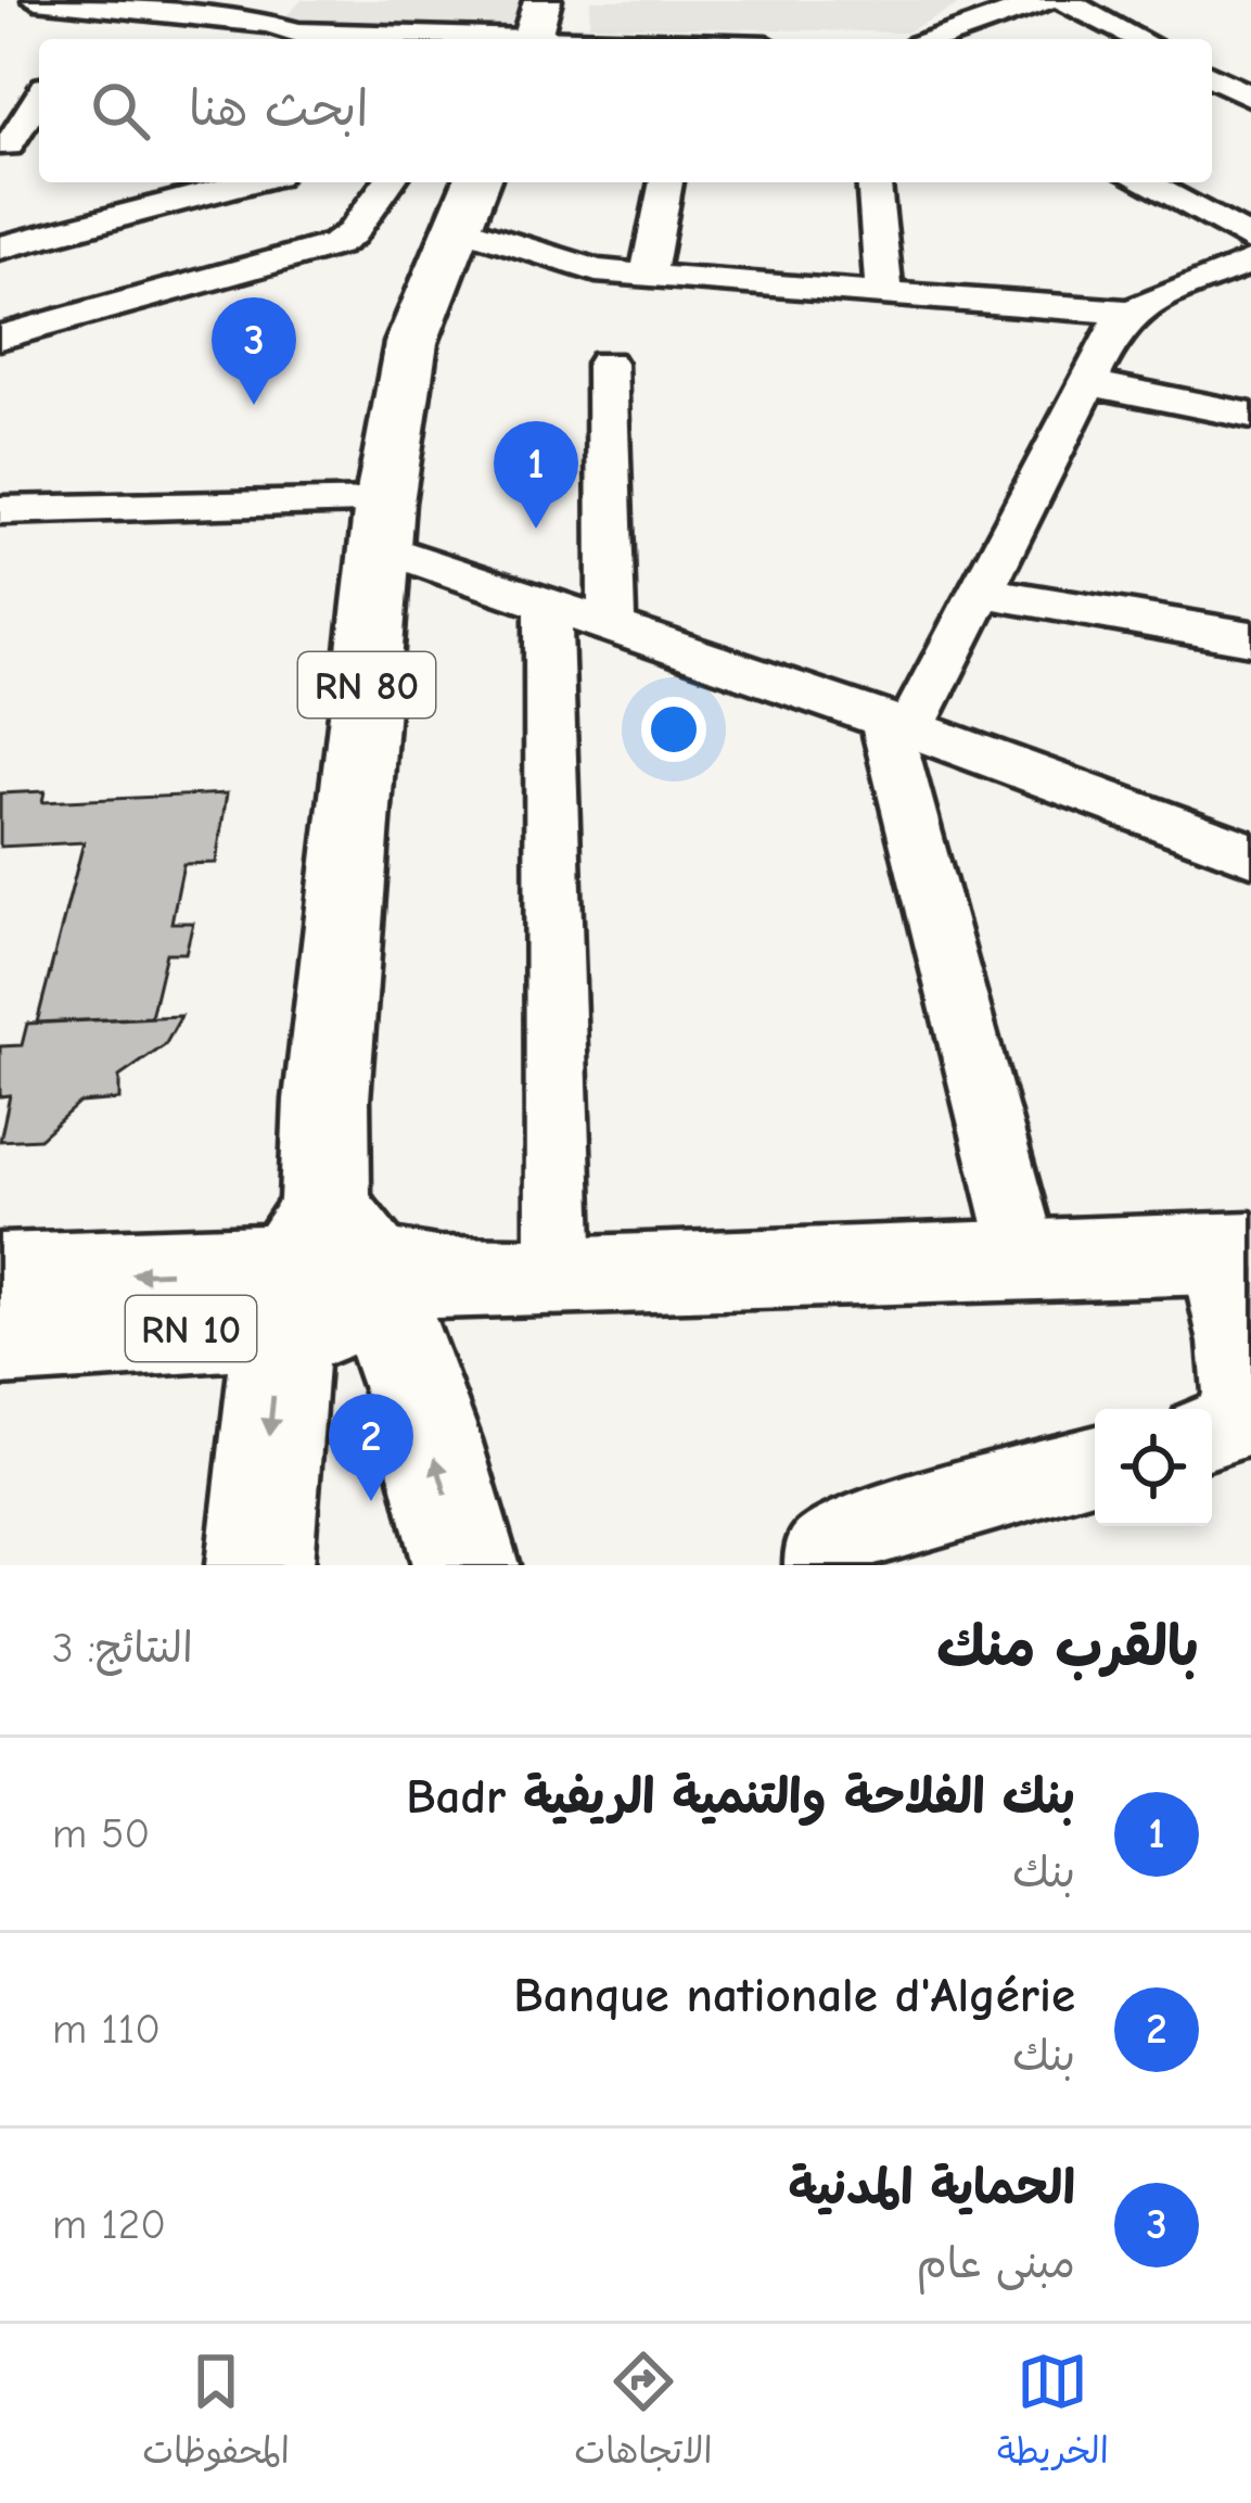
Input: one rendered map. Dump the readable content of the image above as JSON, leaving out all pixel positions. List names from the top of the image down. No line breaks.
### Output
{"streets":{"main road":["RN 80","RN 10"]},"crossings":[["RN 80","RN 10"]],"page":{"search":"ابحث هنا","pins":["3","1","2"],"heading":["بالقرب منك","النتائج: 3"],"list":[{"mark":"1","name":"بنك الفلاحة والتنمية الريفية Badr","note":"بنك","value":"50 m"},{"mark":"2","name":"Banque nationale d'Algérie","note":"بنك","value":"110 m"},{"mark":"3","name":"الحماية المدنية","note":"مبنى عام","value":"120 m"}],"nav":["الخريطة","الاتجاهات","المحفوظات"]}}
